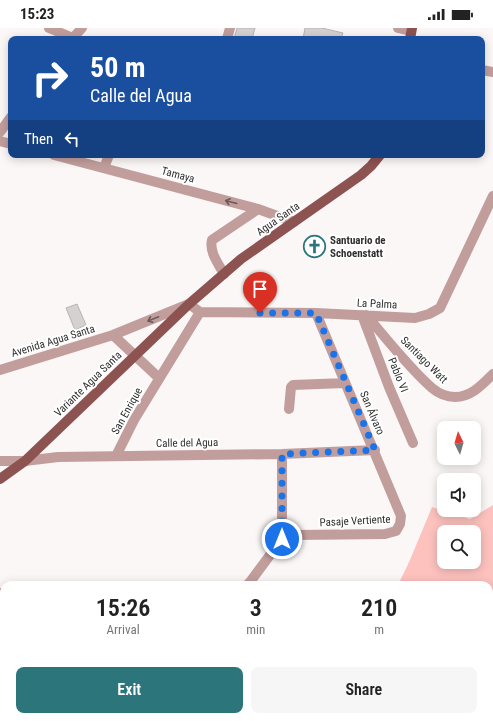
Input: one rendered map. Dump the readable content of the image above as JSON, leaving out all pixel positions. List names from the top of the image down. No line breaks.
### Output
{"streets":{"main road":["Agua Santa","Variante Agua Santa"],"street":["Tamaya","La Palma","Avenida Agua Santa","Santiago Watt","Pablo VI","San Enrique","San Álvaro","Calle del Agua","Pasaje Vertiente"]},"crossings":[["Tamaya","Agua Santa"],["Agua Santa","Avenida Agua Santa"],["Agua Santa","Variante Agua Santa"],["La Palma","Santiago Watt"],["La Palma","Pablo VI"],["La Palma","San Enrique"],["La Palma","San Álvaro"],["Avenida Agua Santa","Variante Agua Santa"],["Santiago Watt","Pablo VI"],["Variante Agua Santa","Calle del Agua"],["San Enrique","Calle del Agua"],["San Álvaro","Calle del Agua"],["San Álvaro","Pasaje Vertiente"]],"one_way":["Tamaya","Avenida Agua Santa"],"places":{"church":["Santuario de Schoenstatt"]},"north":"top","page":{"status":"15:23","turn":["50 m","Calle del Agua"],"then":"Then","eta":["15:26","Arrival","3","min","210","m"],"buttons":["Exit","Share"]}}
